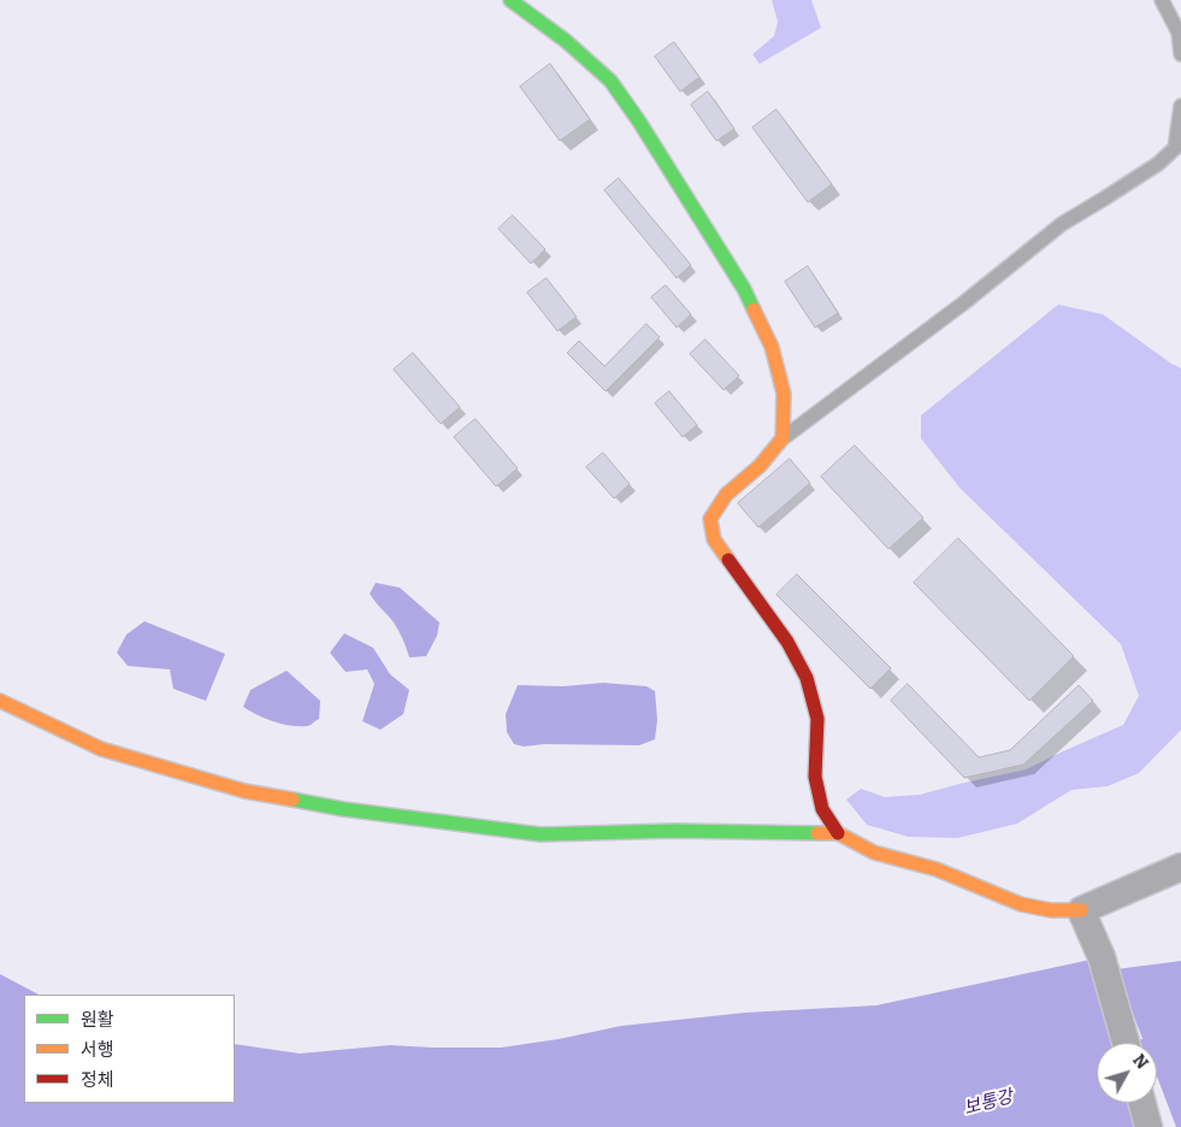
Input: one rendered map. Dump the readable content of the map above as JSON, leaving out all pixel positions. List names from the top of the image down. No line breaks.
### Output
{"water":["보통강"],"legend":["원활","서행","정체"],"north":"top right"}
